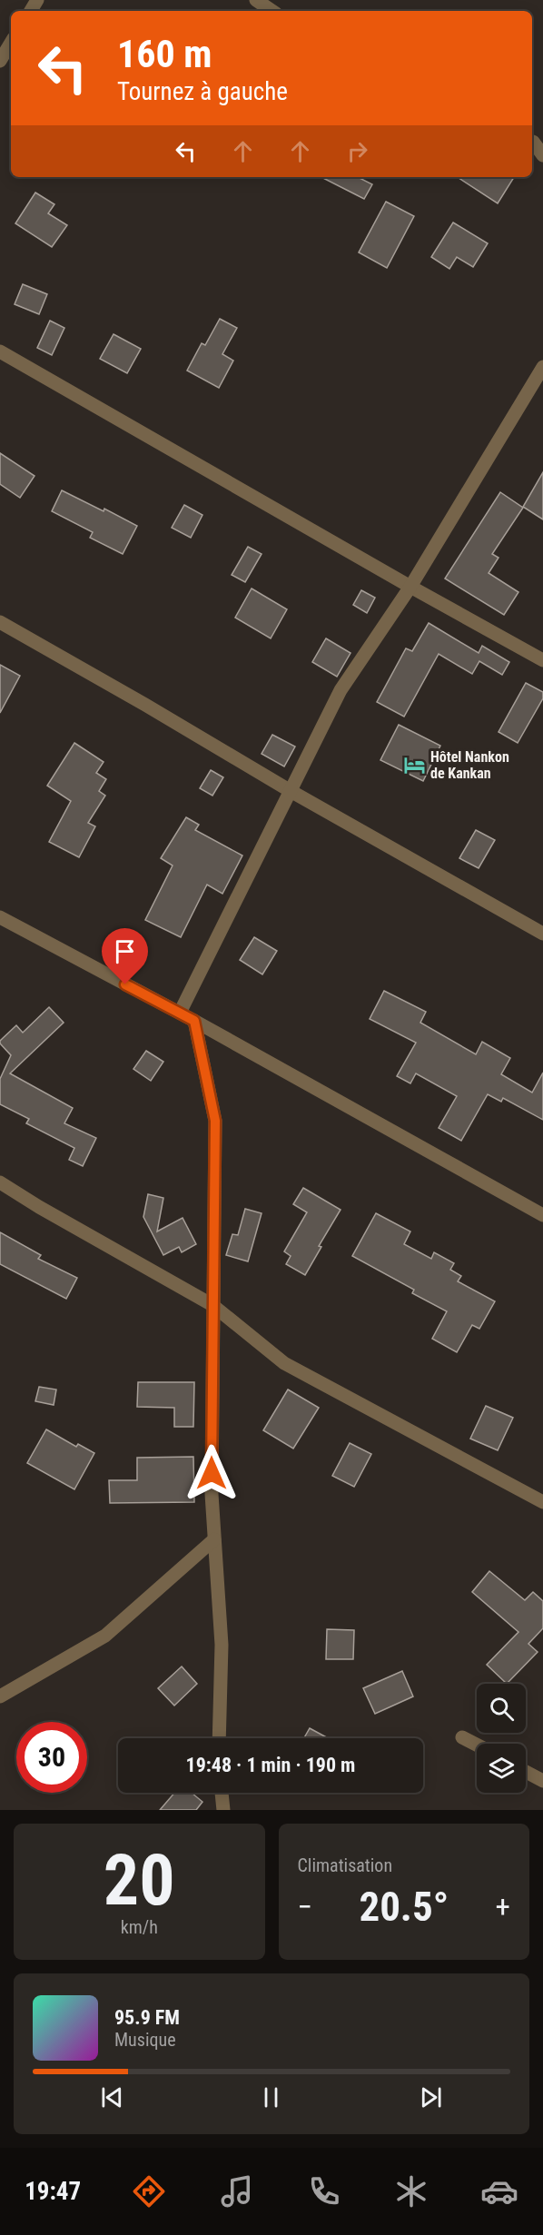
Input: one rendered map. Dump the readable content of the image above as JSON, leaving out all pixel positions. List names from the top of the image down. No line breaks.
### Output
{"places":{"hotel":["Hôtel Nankon de Kankan"]},"page":{"turn":["160 m","Tournez à gauche"],"limit":"30","trip":"19:48 · 1 min · 190 m","tile":[["20","km/h"],"Climatisation"],"heat":["−","20.5°","+"],"song":["95.9 FM","Musique"],"tabs":"19:47"}}
